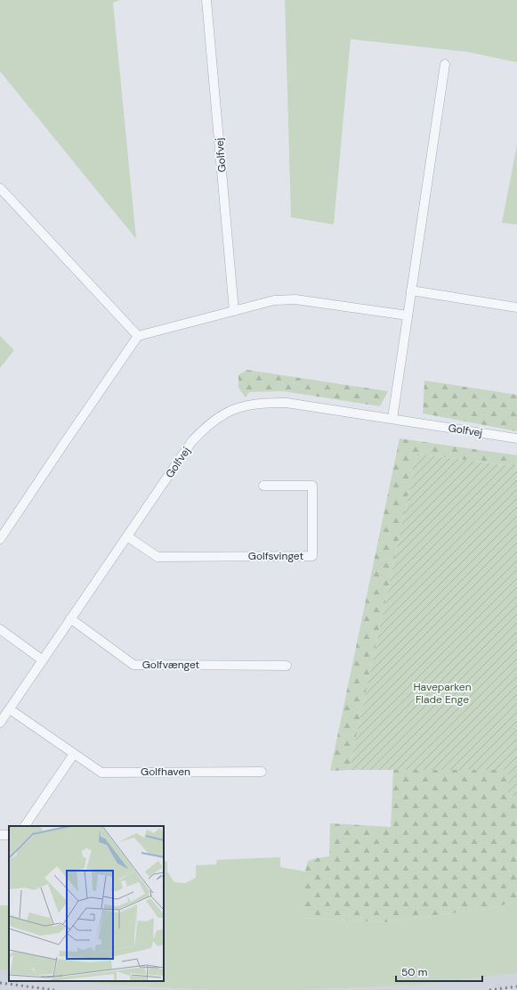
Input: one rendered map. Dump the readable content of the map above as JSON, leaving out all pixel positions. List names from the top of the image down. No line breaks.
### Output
{"streets":{"street":["Golfvej","Golfsvinget","Golfvænget","Golfhaven"]},"crossings":[["Golfvej","Golfsvinget"],["Golfvej","Golfvænget"],["Golfvej","Golfhaven"]],"parks":["Haveparken Flade Enge"],"scale_bar":"50 m"}
